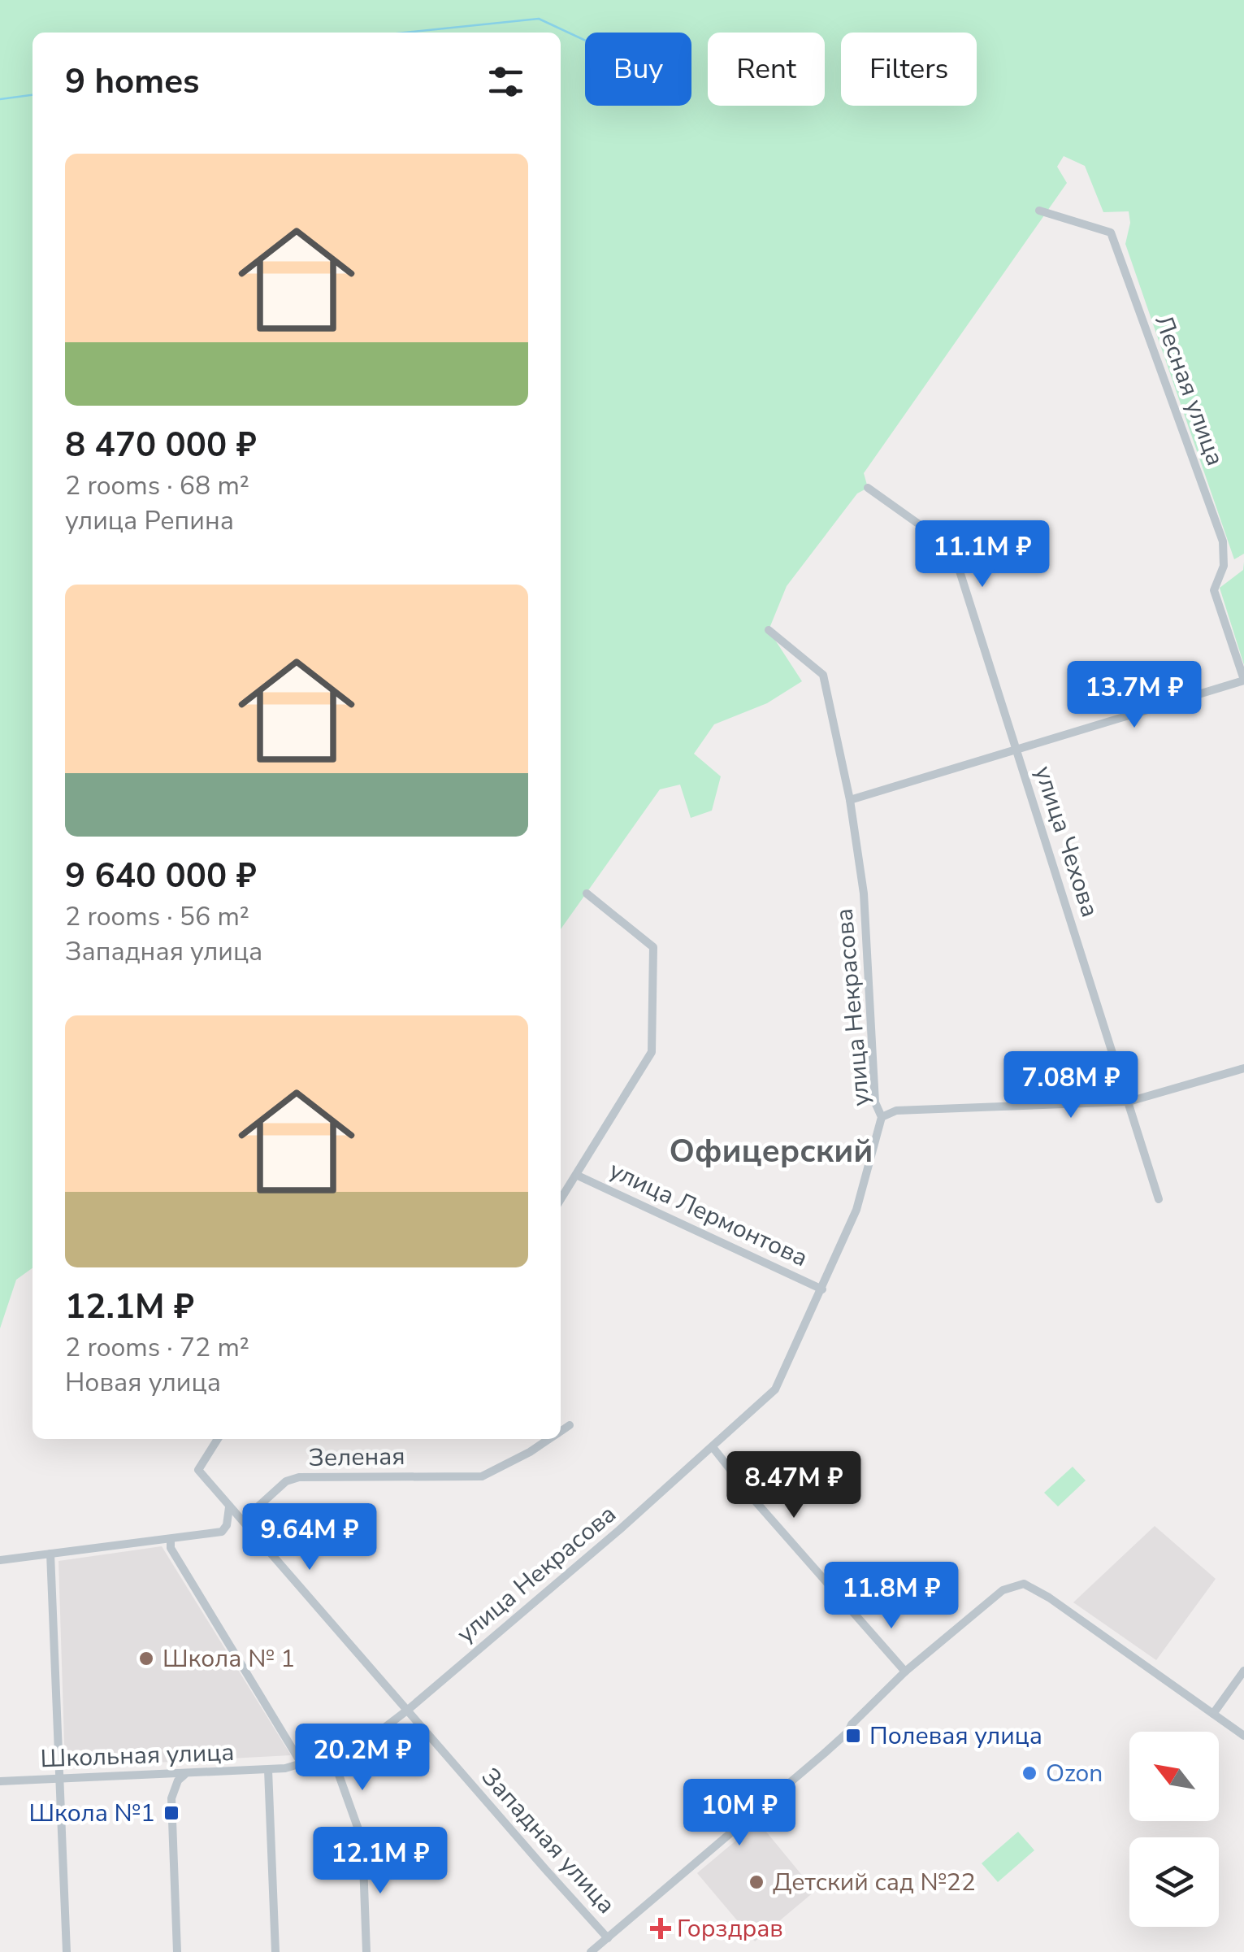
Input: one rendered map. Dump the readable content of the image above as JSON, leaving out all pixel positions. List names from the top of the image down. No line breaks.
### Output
{"streets":{"street":["Лесная улица","улица Чехова","улица Некрасова","улица Лермонтова","Зеленая","Школьная улица","Западная улица"]},"crossings":[["улица Некрасова","улица Лермонтова"],["улица Некрасова","Школьная улица"],["улица Некрасова","Западная улица"],["Зеленая","Западная улица"],["Школьная улица","Западная улица"]],"districts":["Офицерский"],"places":{"other":["Школа № 1","Ozon","Детский сад №22"],"transit":["Полевая улица","Школа №1"],"health":["Горздрав"]},"north":"top left","page":{"chip":["Buy","Rent","Filters"],"heading":"9 homes","list":[{"name":"8 470 000 ₽","note":"2 rooms · 68 m² · улица Репина"},{"name":"9 640 000 ₽","note":"2 rooms · 56 m² · Западная улица"},{"name":"12.1M ₽","note":"2 rooms · 72 m² · Новая улица"}],"price":["11.1M ₽","13.7M ₽","7.08M ₽","8.47M ₽","9.64M ₽","11.8M ₽","20.2M ₽","10M ₽","12.1M ₽"]}}
